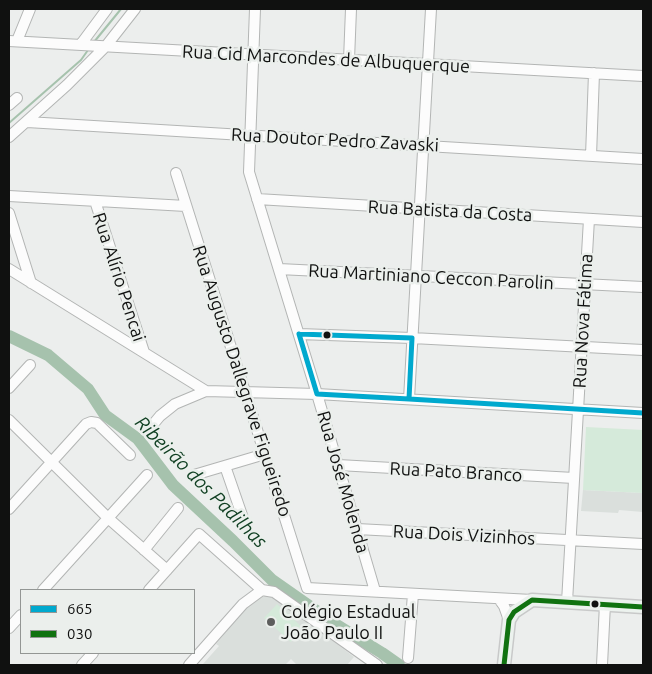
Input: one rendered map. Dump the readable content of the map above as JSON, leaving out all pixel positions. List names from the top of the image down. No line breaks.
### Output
{"streets":{"street":["Rua Cid Marcondes de Albuquerque","Rua Doutor Pedro Zavaski","Rua Batista da Costa","Rua Alírio Pencai","Rua Martiniano Ceccon Parolin","Rua Nova Fátima","Rua Augusto Dallegrave Figueiredo","Rua Pato Branco","Rua José Molenda","Rua Dois Vizinhos"]},"crossings":[["Rua Cid Marcondes de Albuquerque","Rua José Molenda"],["Rua Doutor Pedro Zavaski","Rua José Molenda"],["Rua Batista da Costa","Rua Nova Fátima"],["Rua Batista da Costa","Rua José Molenda"],["Rua Martiniano Ceccon Parolin","Rua Nova Fátima"],["Rua Martiniano Ceccon Parolin","Rua José Molenda"],["Rua Nova Fátima","Rua Pato Branco"],["Rua Nova Fátima","Rua Dois Vizinhos"],["Rua Augusto Dallegrave Figueiredo","Rua José Molenda"],["Rua Pato Branco","Rua José Molenda"],["Rua José Molenda","Rua Dois Vizinhos"]],"water":["Ribeirão dos Padilhas"],"places":["Colégio Estadual João Paulo II"],"lines":["transit line 665","transit line 030"],"legend":["665","030"]}
